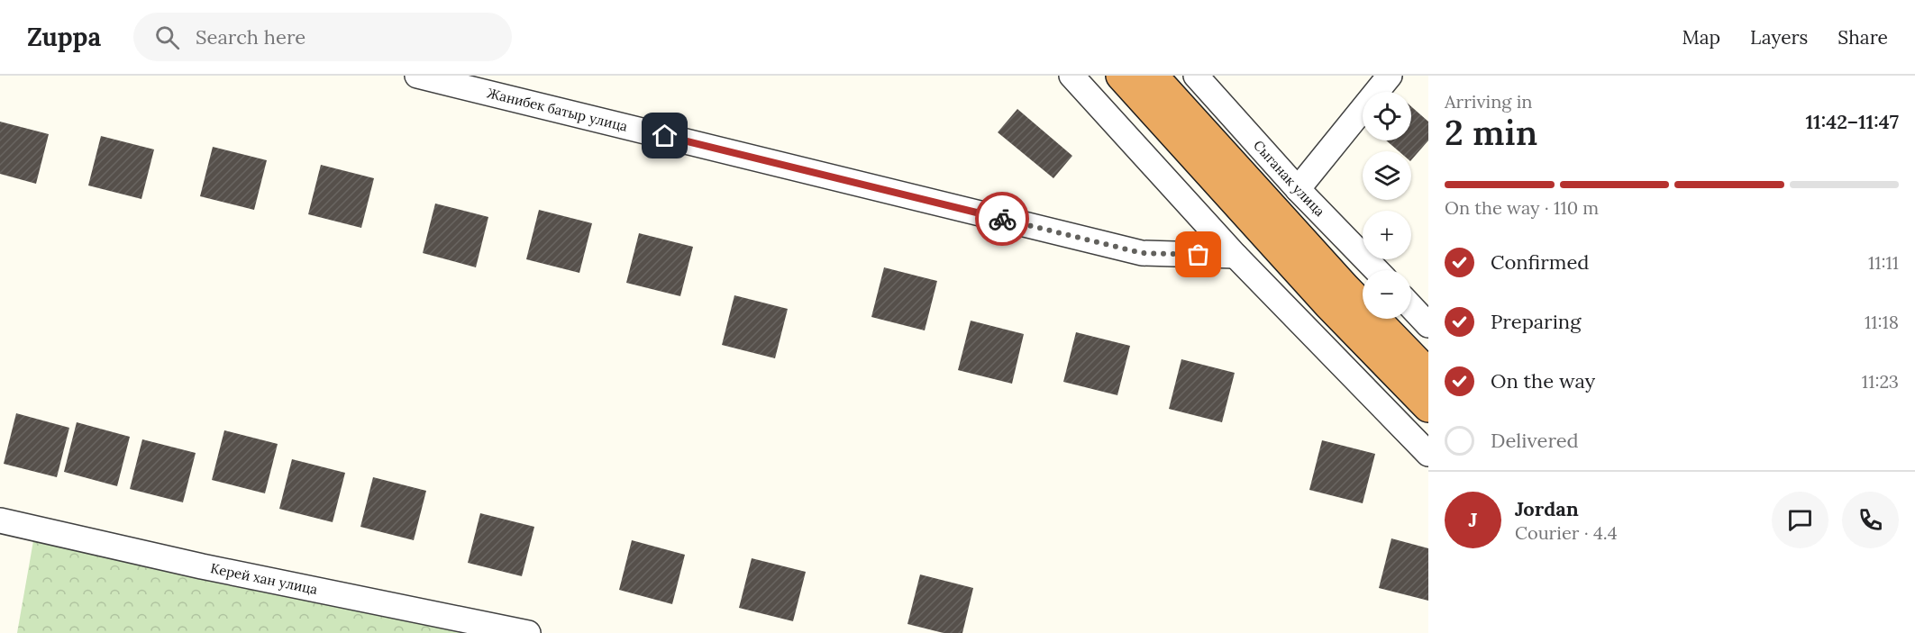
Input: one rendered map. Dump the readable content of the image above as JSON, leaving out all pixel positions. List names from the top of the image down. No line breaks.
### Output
{"streets":{"street":["Жанибек батыр улица","Сыганак улица","Керей хан улица"]},"page":{"header":"Zuppa","search":"Search here","nav":["Map","Layers","Share"],"heading":["2 min","Arriving in","11:42–11:47"],"panel":["Jordan","Courier · 4.4"],"map_buttons":["+","−"],"bar":"On the way · 110 m","list":[["Confirmed","11:11"],["Preparing","11:18"],["On the way","11:23"],"Delivered"],"round":"J"}}
